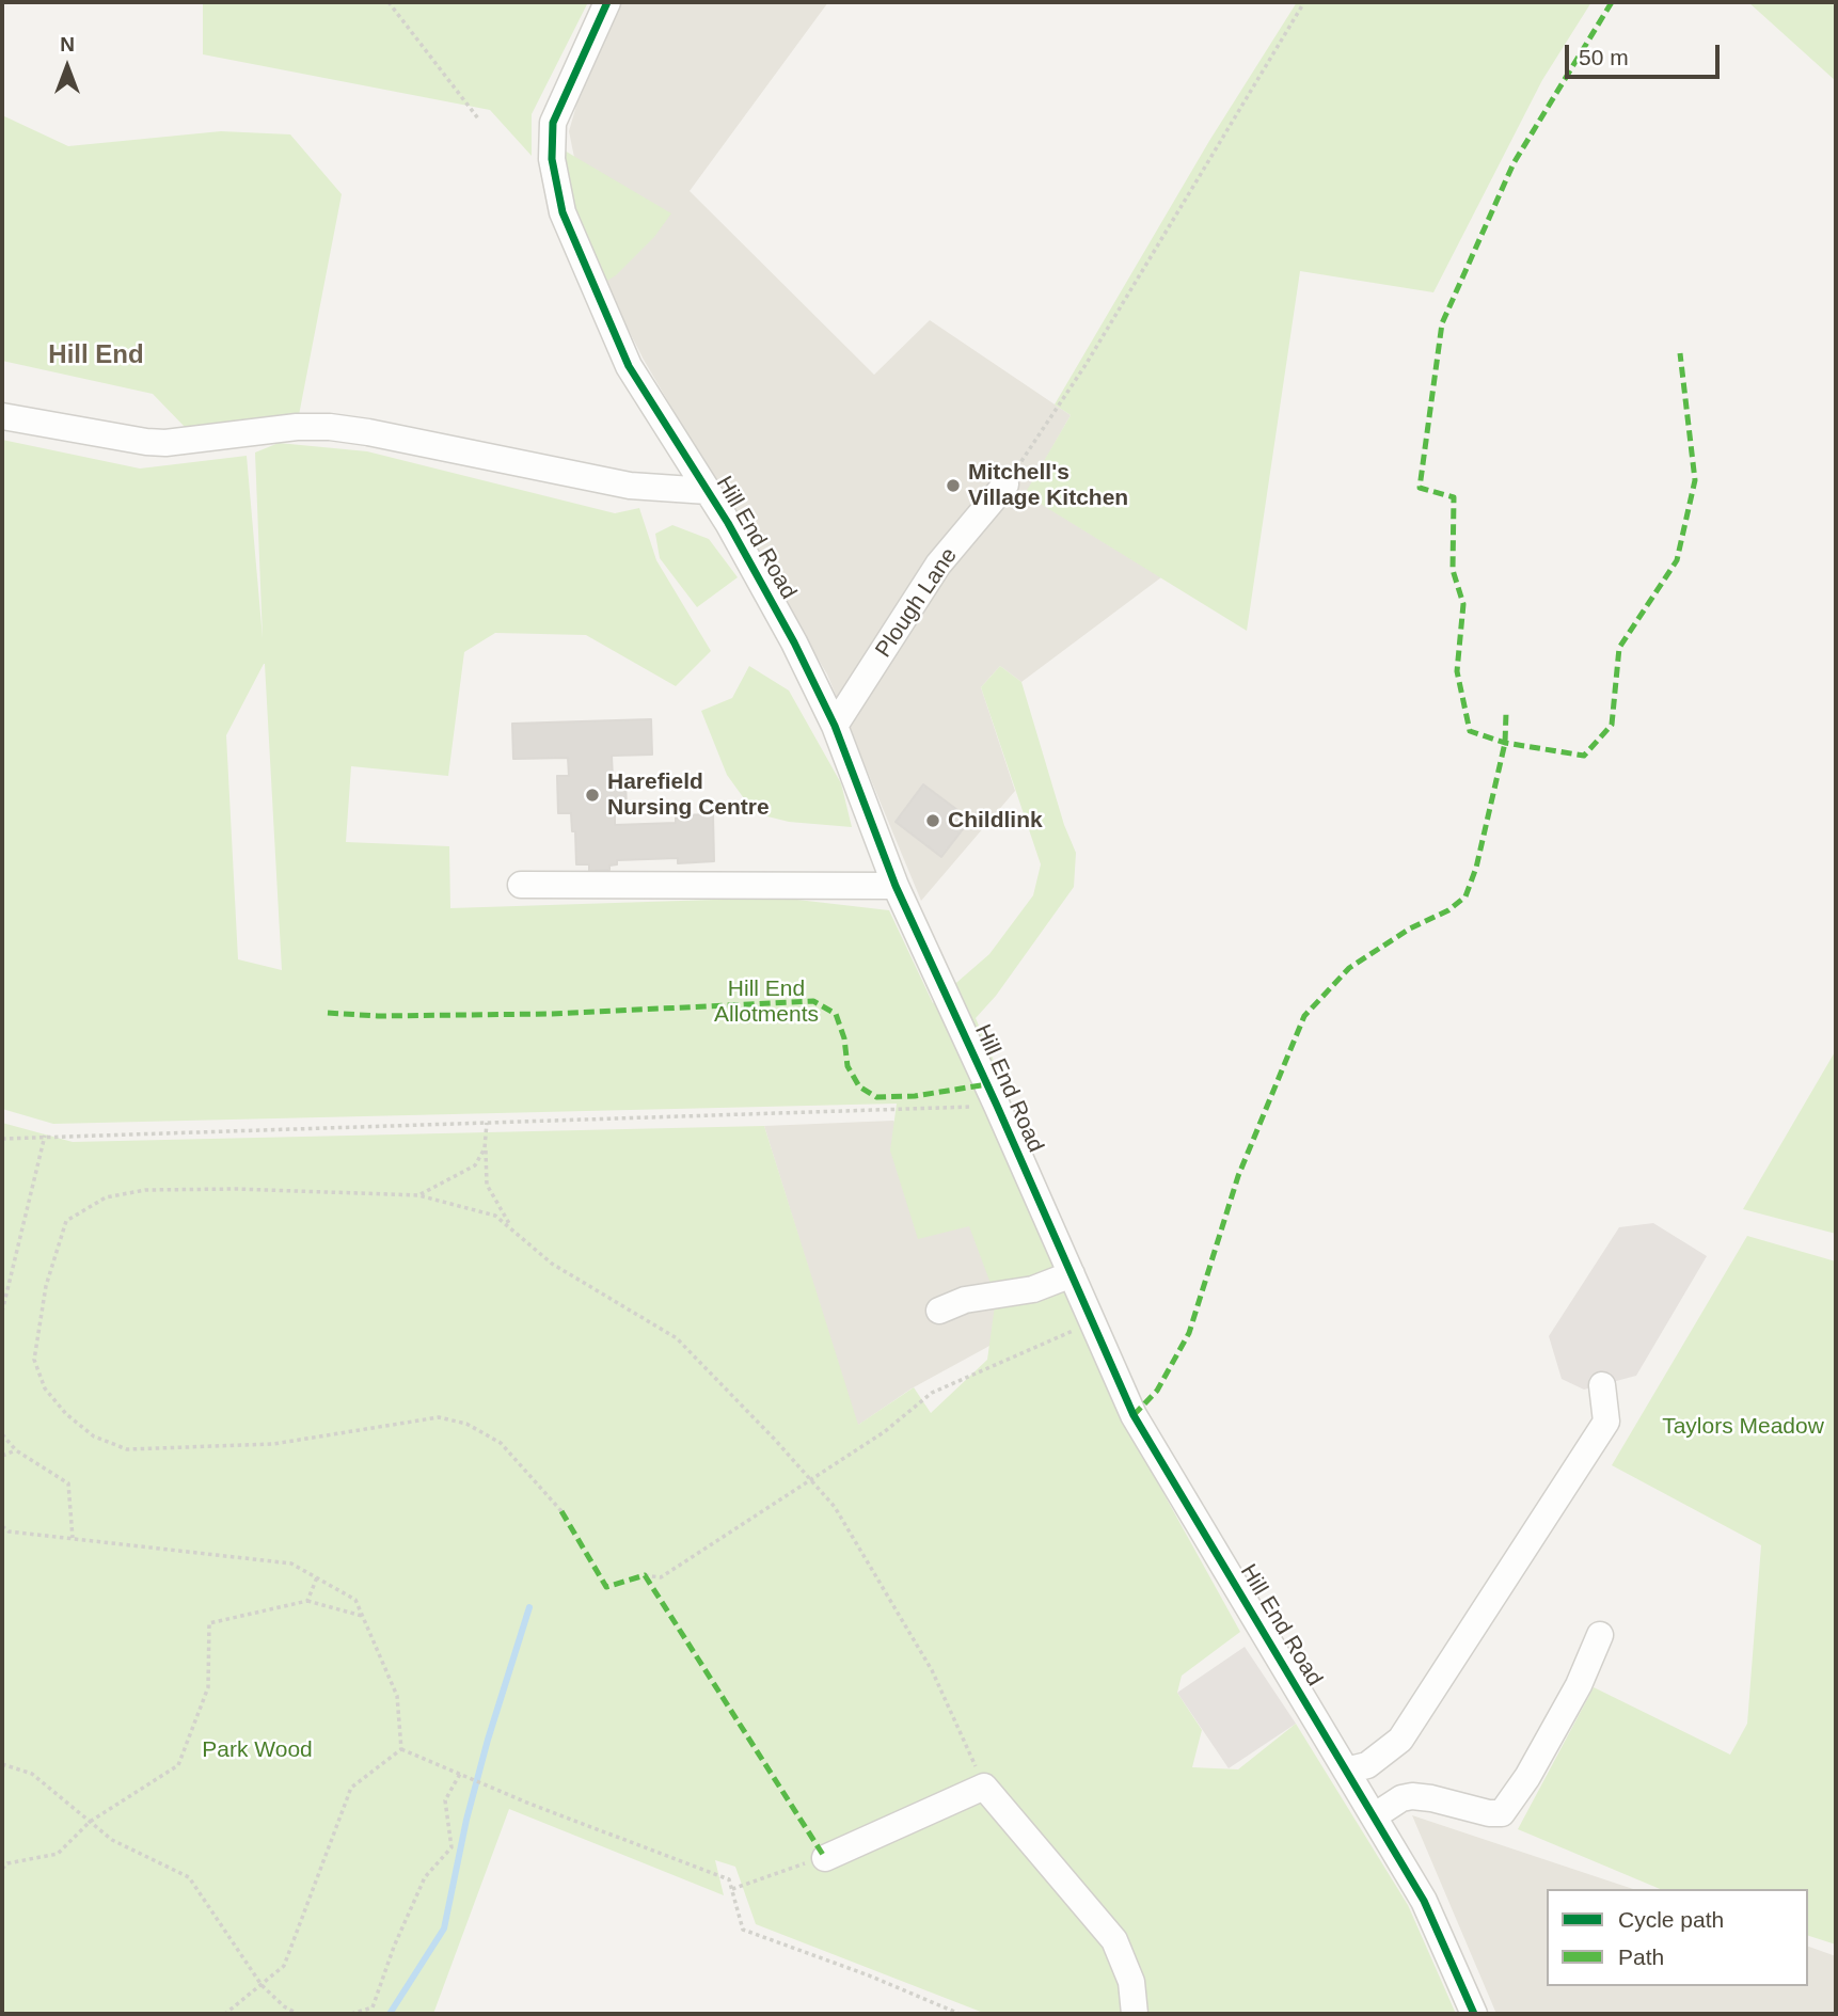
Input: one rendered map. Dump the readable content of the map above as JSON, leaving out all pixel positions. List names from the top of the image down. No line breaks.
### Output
{"streets":{"street":["Hill End Road","Plough Lane"]},"crossings":[["Hill End Road","Plough Lane"]],"districts":["Hill End"],"parks":["Hill End Allotments","Taylors Meadow","Park Wood"],"places":["Mitchell's Village Kitchen","Harefield Nursing Centre","Childlink"],"legend":["Cycle path","Path"],"scale_bar":"50 m","north":"top"}
